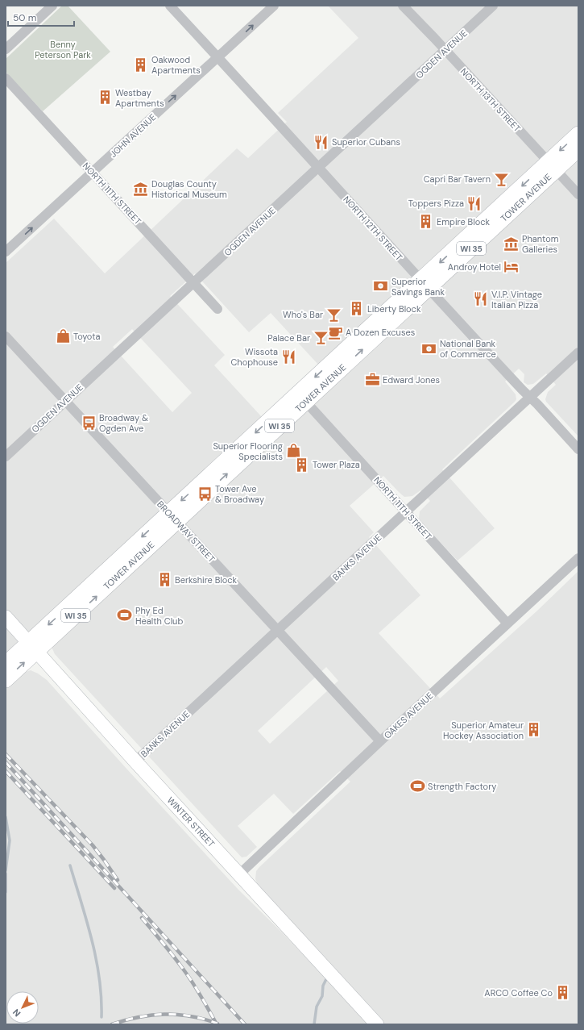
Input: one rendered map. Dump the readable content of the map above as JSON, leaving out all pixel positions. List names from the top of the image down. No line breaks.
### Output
{"streets":{"main road":["TOWER AVENUE","WI 35"],"street":["OGDEN AVENUE","NORTH 13TH STREET","JOHN AVENUE","NORTH 11TH STREET","NORTH 12TH STREET","BROADWAY STREET","BANKS AVENUE","OAKES AVENUE","WINTER STREET"]},"crossings":[["OGDEN AVENUE","NORTH 13TH STREET"],["OGDEN AVENUE","NORTH 11TH STREET"],["OGDEN AVENUE","NORTH 12TH STREET"],["OGDEN AVENUE","BROADWAY STREET"],["NORTH 13TH STREET","TOWER AVENUE"],["JOHN AVENUE","NORTH 11TH STREET"],["JOHN AVENUE","NORTH 12TH STREET"],["NORTH 11TH STREET","TOWER AVENUE"],["NORTH 11TH STREET","BANKS AVENUE"],["NORTH 11TH STREET","OAKES AVENUE"],["TOWER AVENUE","NORTH 12TH STREET"],["TOWER AVENUE","BROADWAY STREET"],["TOWER AVENUE","WINTER STREET"],["NORTH 12TH STREET","BANKS AVENUE"],["BROADWAY STREET","BANKS AVENUE"],["BROADWAY STREET","OAKES AVENUE"],["BANKS AVENUE","WINTER STREET"],["OAKES AVENUE","WINTER STREET"]],"one_way":["JOHN AVENUE"],"parks":["Benny Peterson Park"],"places":{"building":["Oakwood Apartments","Westbay Apartments","Empire Block","Liberty Block","Tower Plaza","Berkshire Block","Superior Amateur Hockey Association","ARCO Coffee Co"],"restaurant":["Superior Cubans","Toppers Pizza","V.I.P. Vintage Italian Pizza","Wissota Chophouse"],"bar":["Capri Bar Tavern","Who's Bar","Palace Bar"],"museum":["Douglas County Historical Museum","Phantom Galleries"],"hotel":["Androy Hotel"],"bank":["Superior Savings Bank","National Bank of Commerce"],"cafe":["A Dozen Excuses"],"shop":["Toyota","Superior Flooring Specialists"],"office":["Edward Jones"],"bus stop":["Broadway & Ogden Ave","Tower Ave & Broadway"],"sports":["Phy Ed Health Club","Strength Factory"]},"scale_bar":"50 m","north":"bottom left"}
